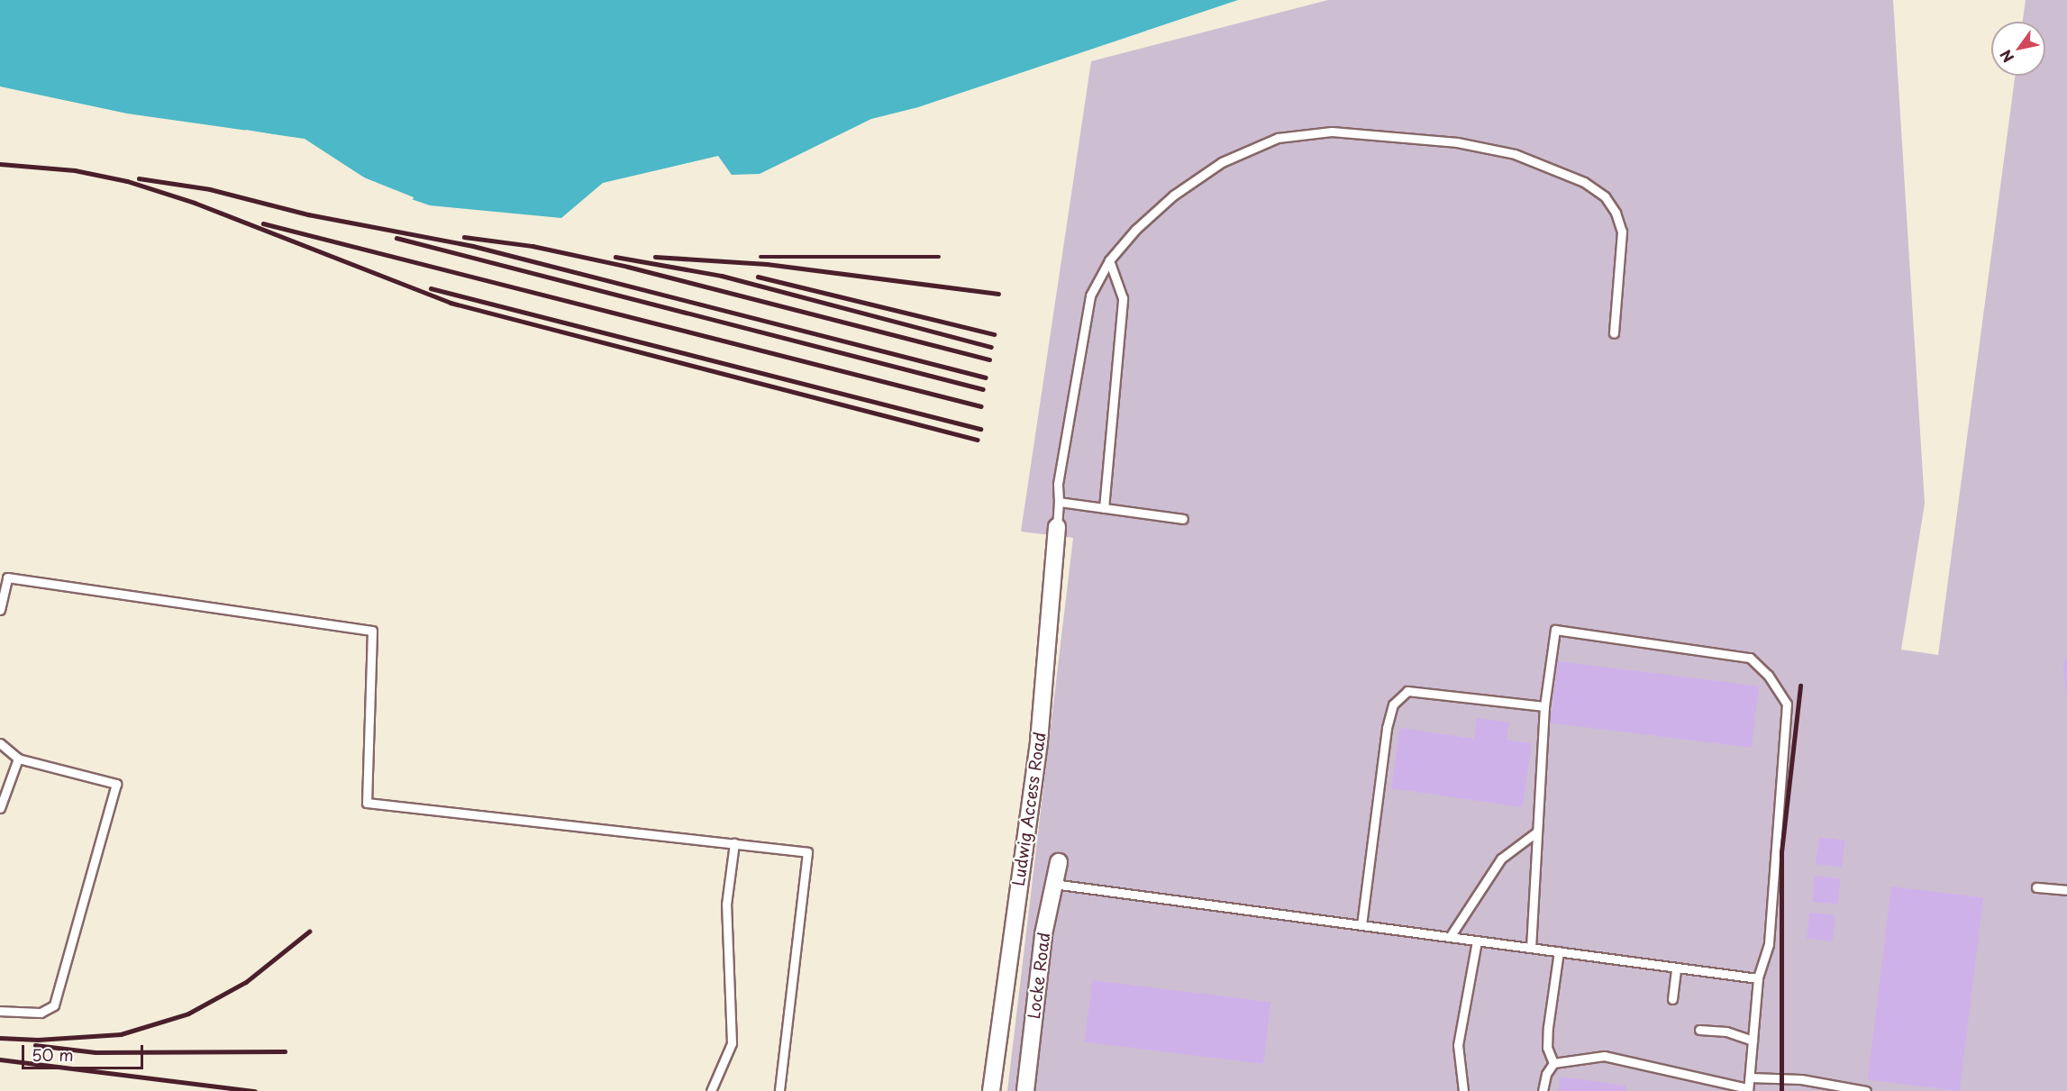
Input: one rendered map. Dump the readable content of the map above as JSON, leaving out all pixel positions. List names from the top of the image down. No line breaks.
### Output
{"streets":{"street":["Ludwig Access Road","Locke Road"]},"scale_bar":"50 m","north":"bottom left"}
